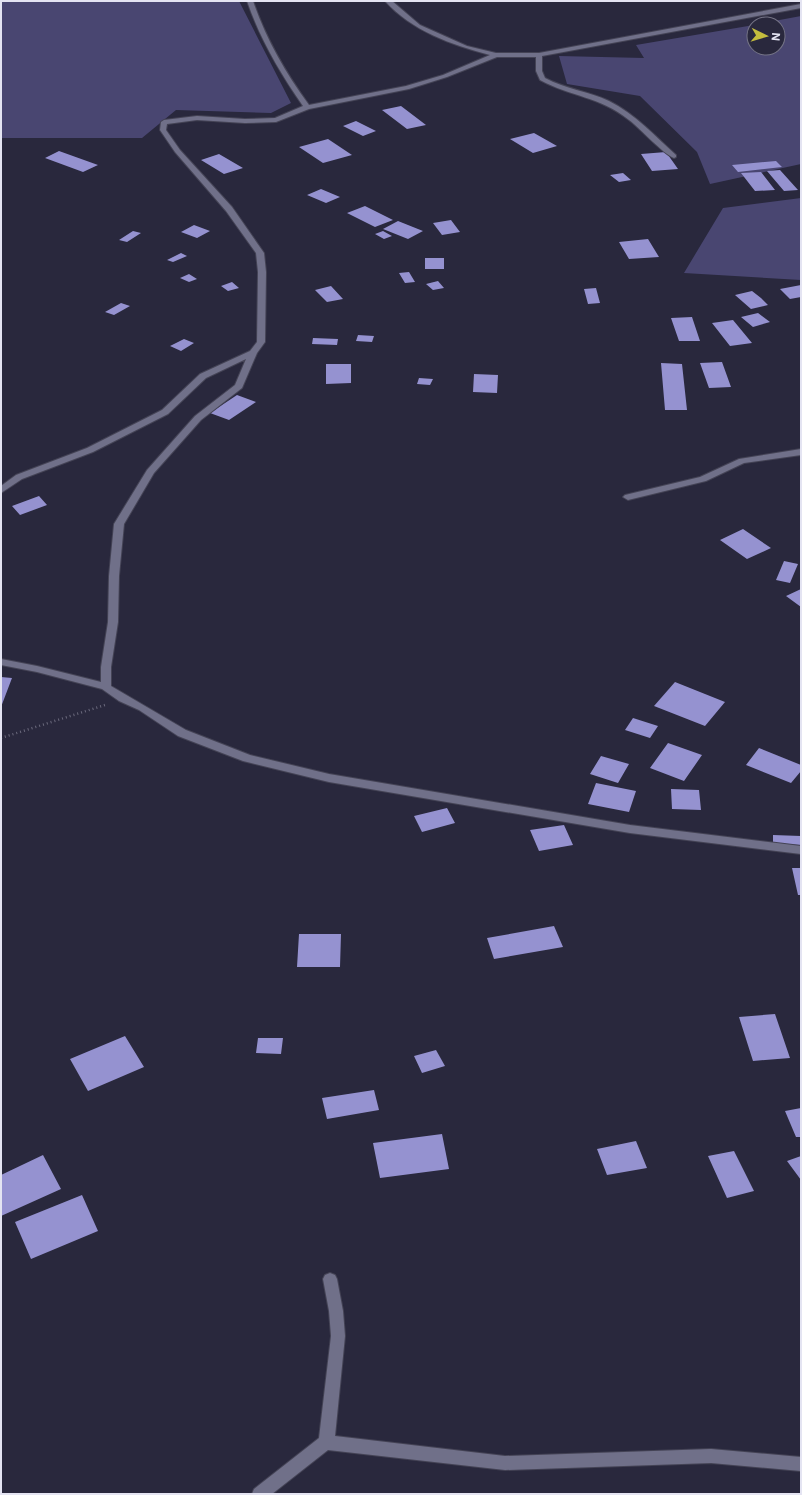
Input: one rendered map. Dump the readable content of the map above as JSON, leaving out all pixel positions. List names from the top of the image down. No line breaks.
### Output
{"north":"right"}
